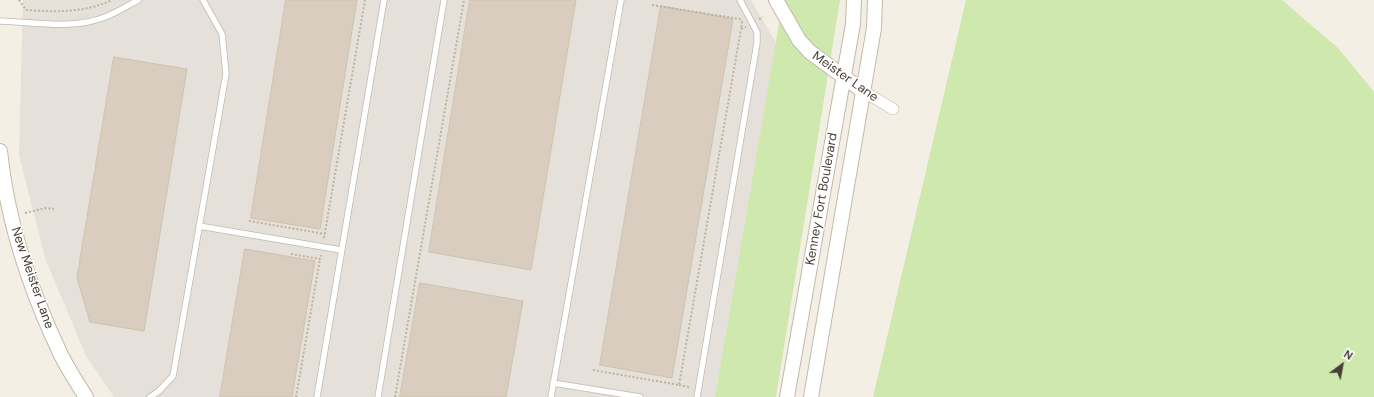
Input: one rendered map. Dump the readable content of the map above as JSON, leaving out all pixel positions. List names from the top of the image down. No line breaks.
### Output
{"streets":{"street":["Meister Lane","Kenney Fort Boulevard","New Meister Lane"]},"crossings":[["Meister Lane","Kenney Fort Boulevard"]],"north":"top right"}
